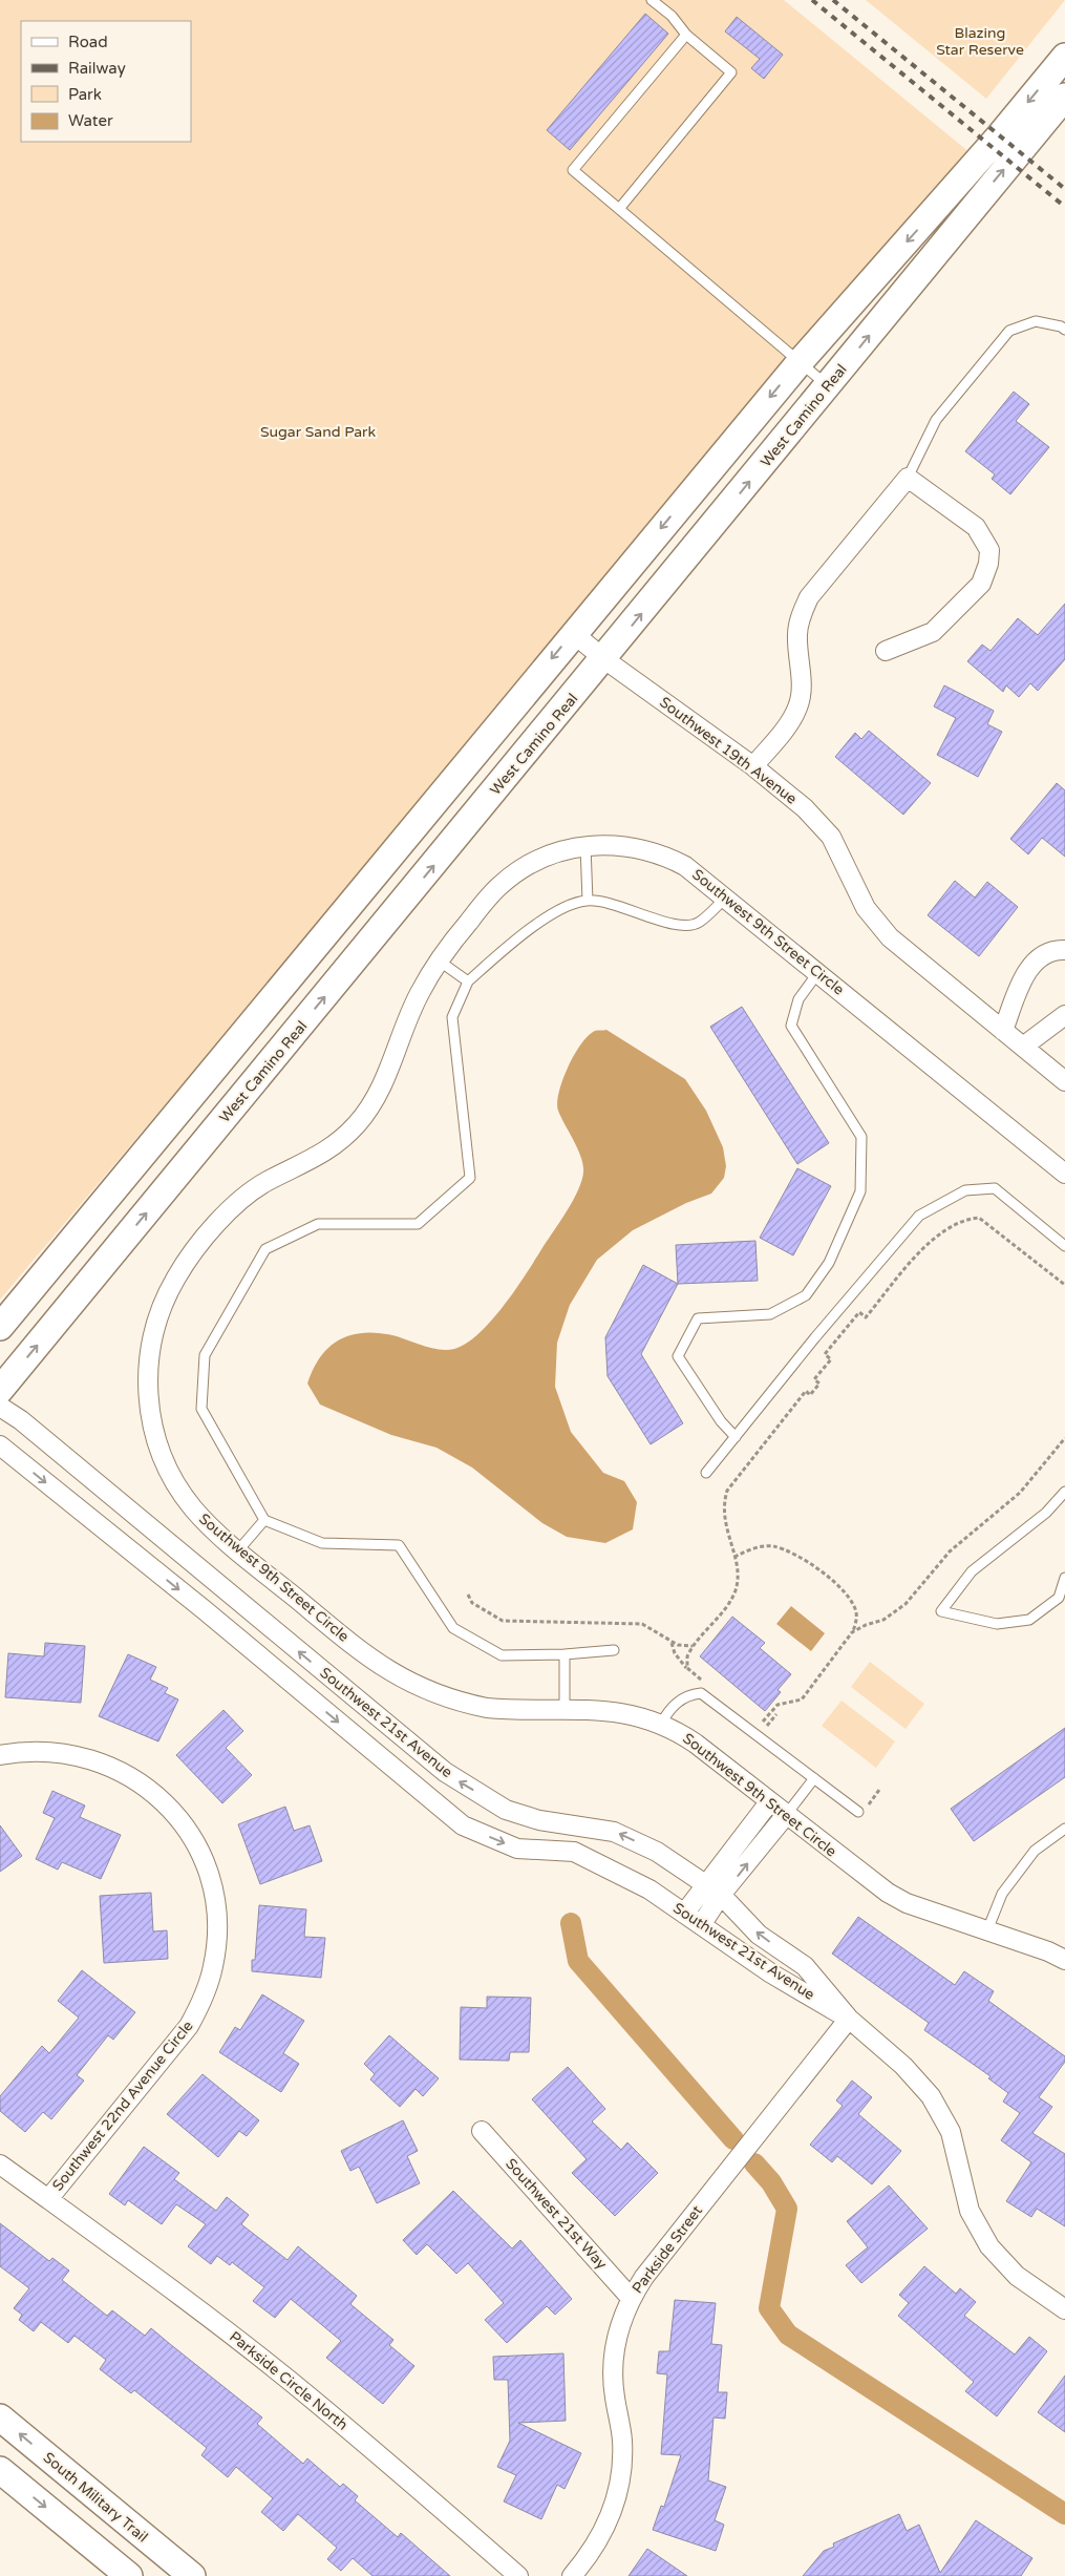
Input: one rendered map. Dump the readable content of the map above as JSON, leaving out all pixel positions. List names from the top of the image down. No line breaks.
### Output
{"streets":{"street":["West Camino Real","Southwest 19th Avenue","Southwest 9th Street Circle","Southwest 21st Avenue","Southwest 22nd Avenue Circle","Southwest 21st Way","Parkside Street","Parkside Circle North","South Military Trail"]},"crossings":[["West Camino Real","Southwest 19th Avenue"],["Southwest 21st Avenue","Parkside Street"],["Southwest 22nd Avenue Circle","Parkside Circle North"],["Southwest 21st Way","Parkside Street"]],"parks":["Blazing Star Reserve","Sugar Sand Park"],"legend":["Road","Railway","Park","Water"]}
